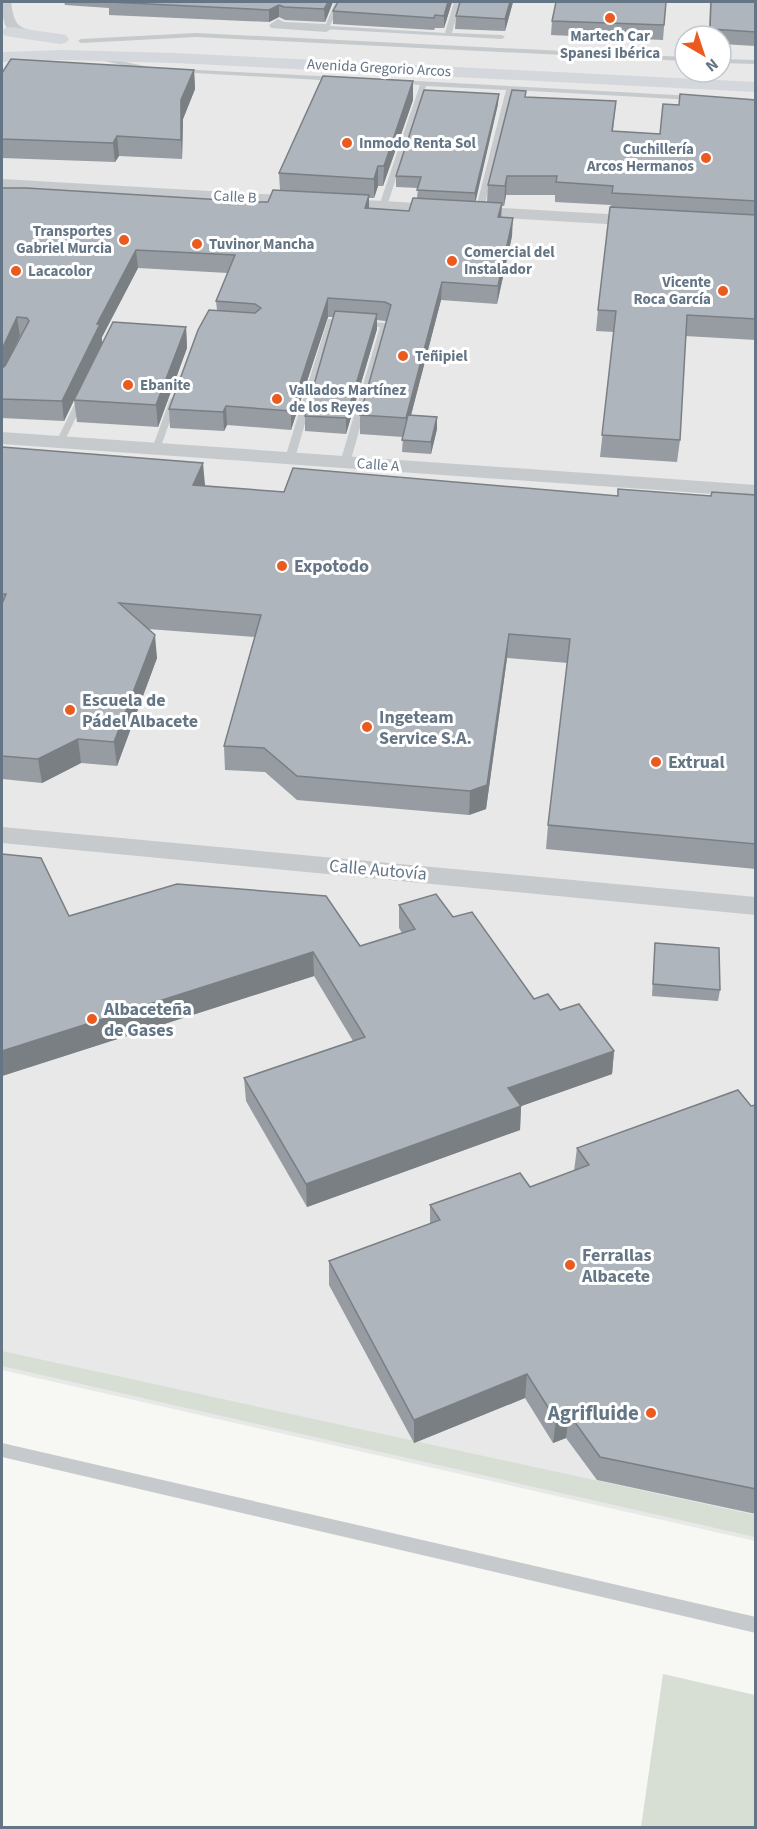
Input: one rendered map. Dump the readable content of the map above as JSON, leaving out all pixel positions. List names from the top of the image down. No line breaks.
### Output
{"streets":{"main road":["Avenida Gregorio Arcos"],"street":["Calle B","Calle A","Calle Autovía"]},"places":["Martech Car Spanesi Ibérica","Inmodo Renta Sol","Cuchillería Arcos Hermanos","Transportes Gabriel Murcia","Tuvinor Mancha","Comercial del Instalador","Lacacolor","Vicente Roca García","Teñipiel","Ebanite","Vallados Martínez de los Reyes","Expotodo","Escuela de Pádel Albacete","Ingeteam Service S.A.","Extrual","Albaceteña de Gases","Ferrallas Albacete","Agrifluide"],"north":"bottom right"}
